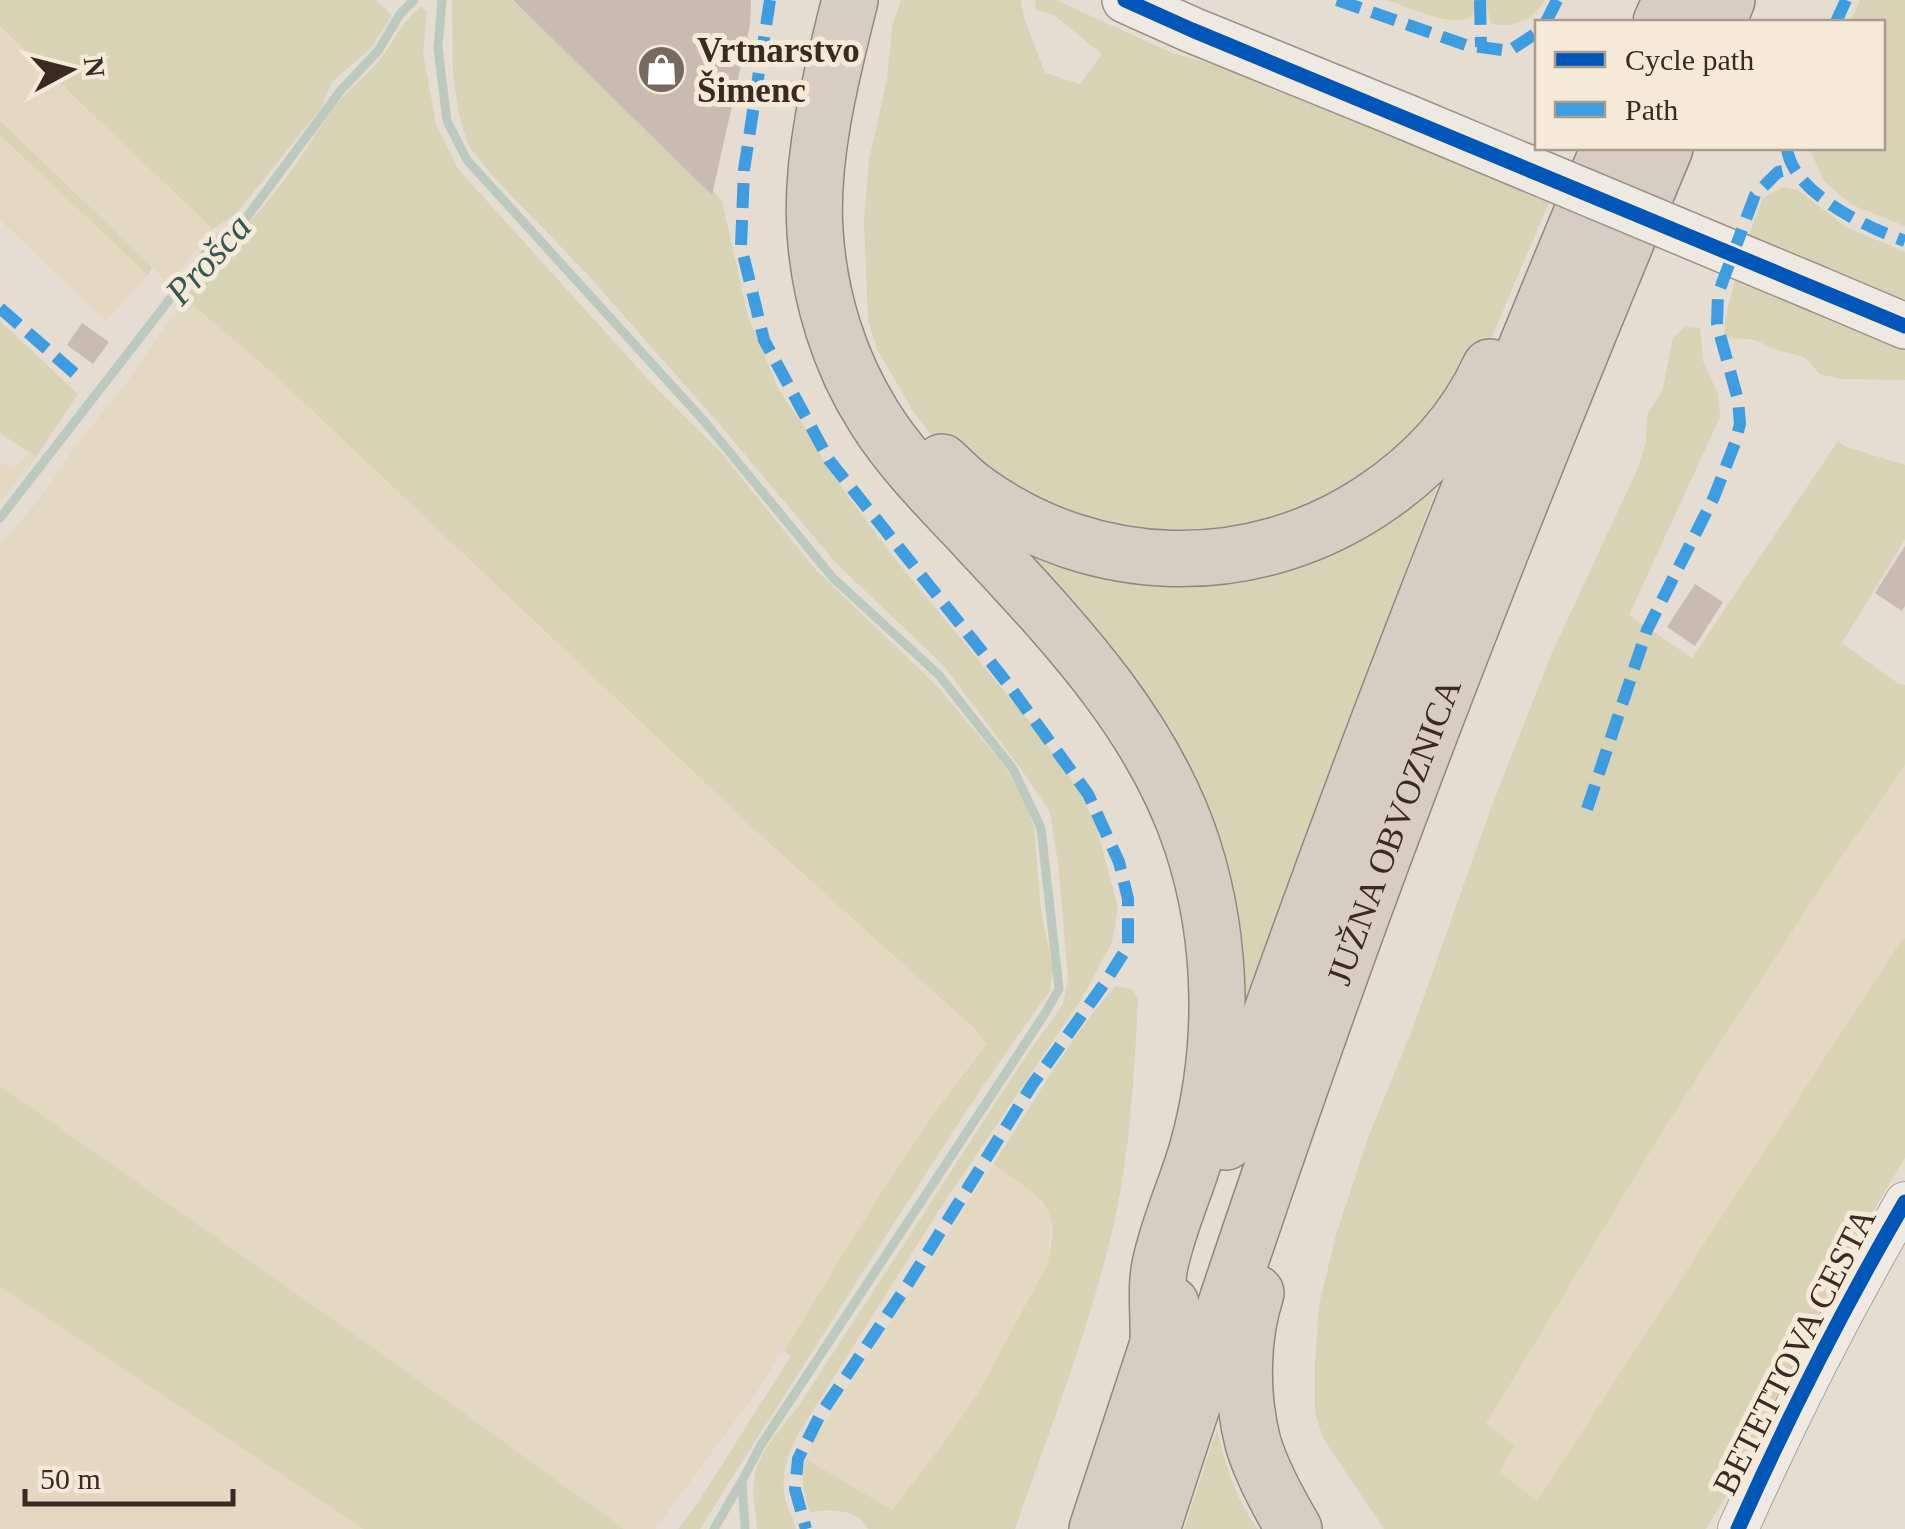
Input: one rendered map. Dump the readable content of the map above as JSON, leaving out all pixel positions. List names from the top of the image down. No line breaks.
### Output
{"streets":{"highway":["JUŽNA OBVOZNICA"],"street":["BETETTOVA CESTA"]},"water":["Prošca"],"places":{"shop":["Vrtnarstvo Šimenc"]},"legend":["Cycle path","Path"],"scale_bar":"50 m","north":"right"}
